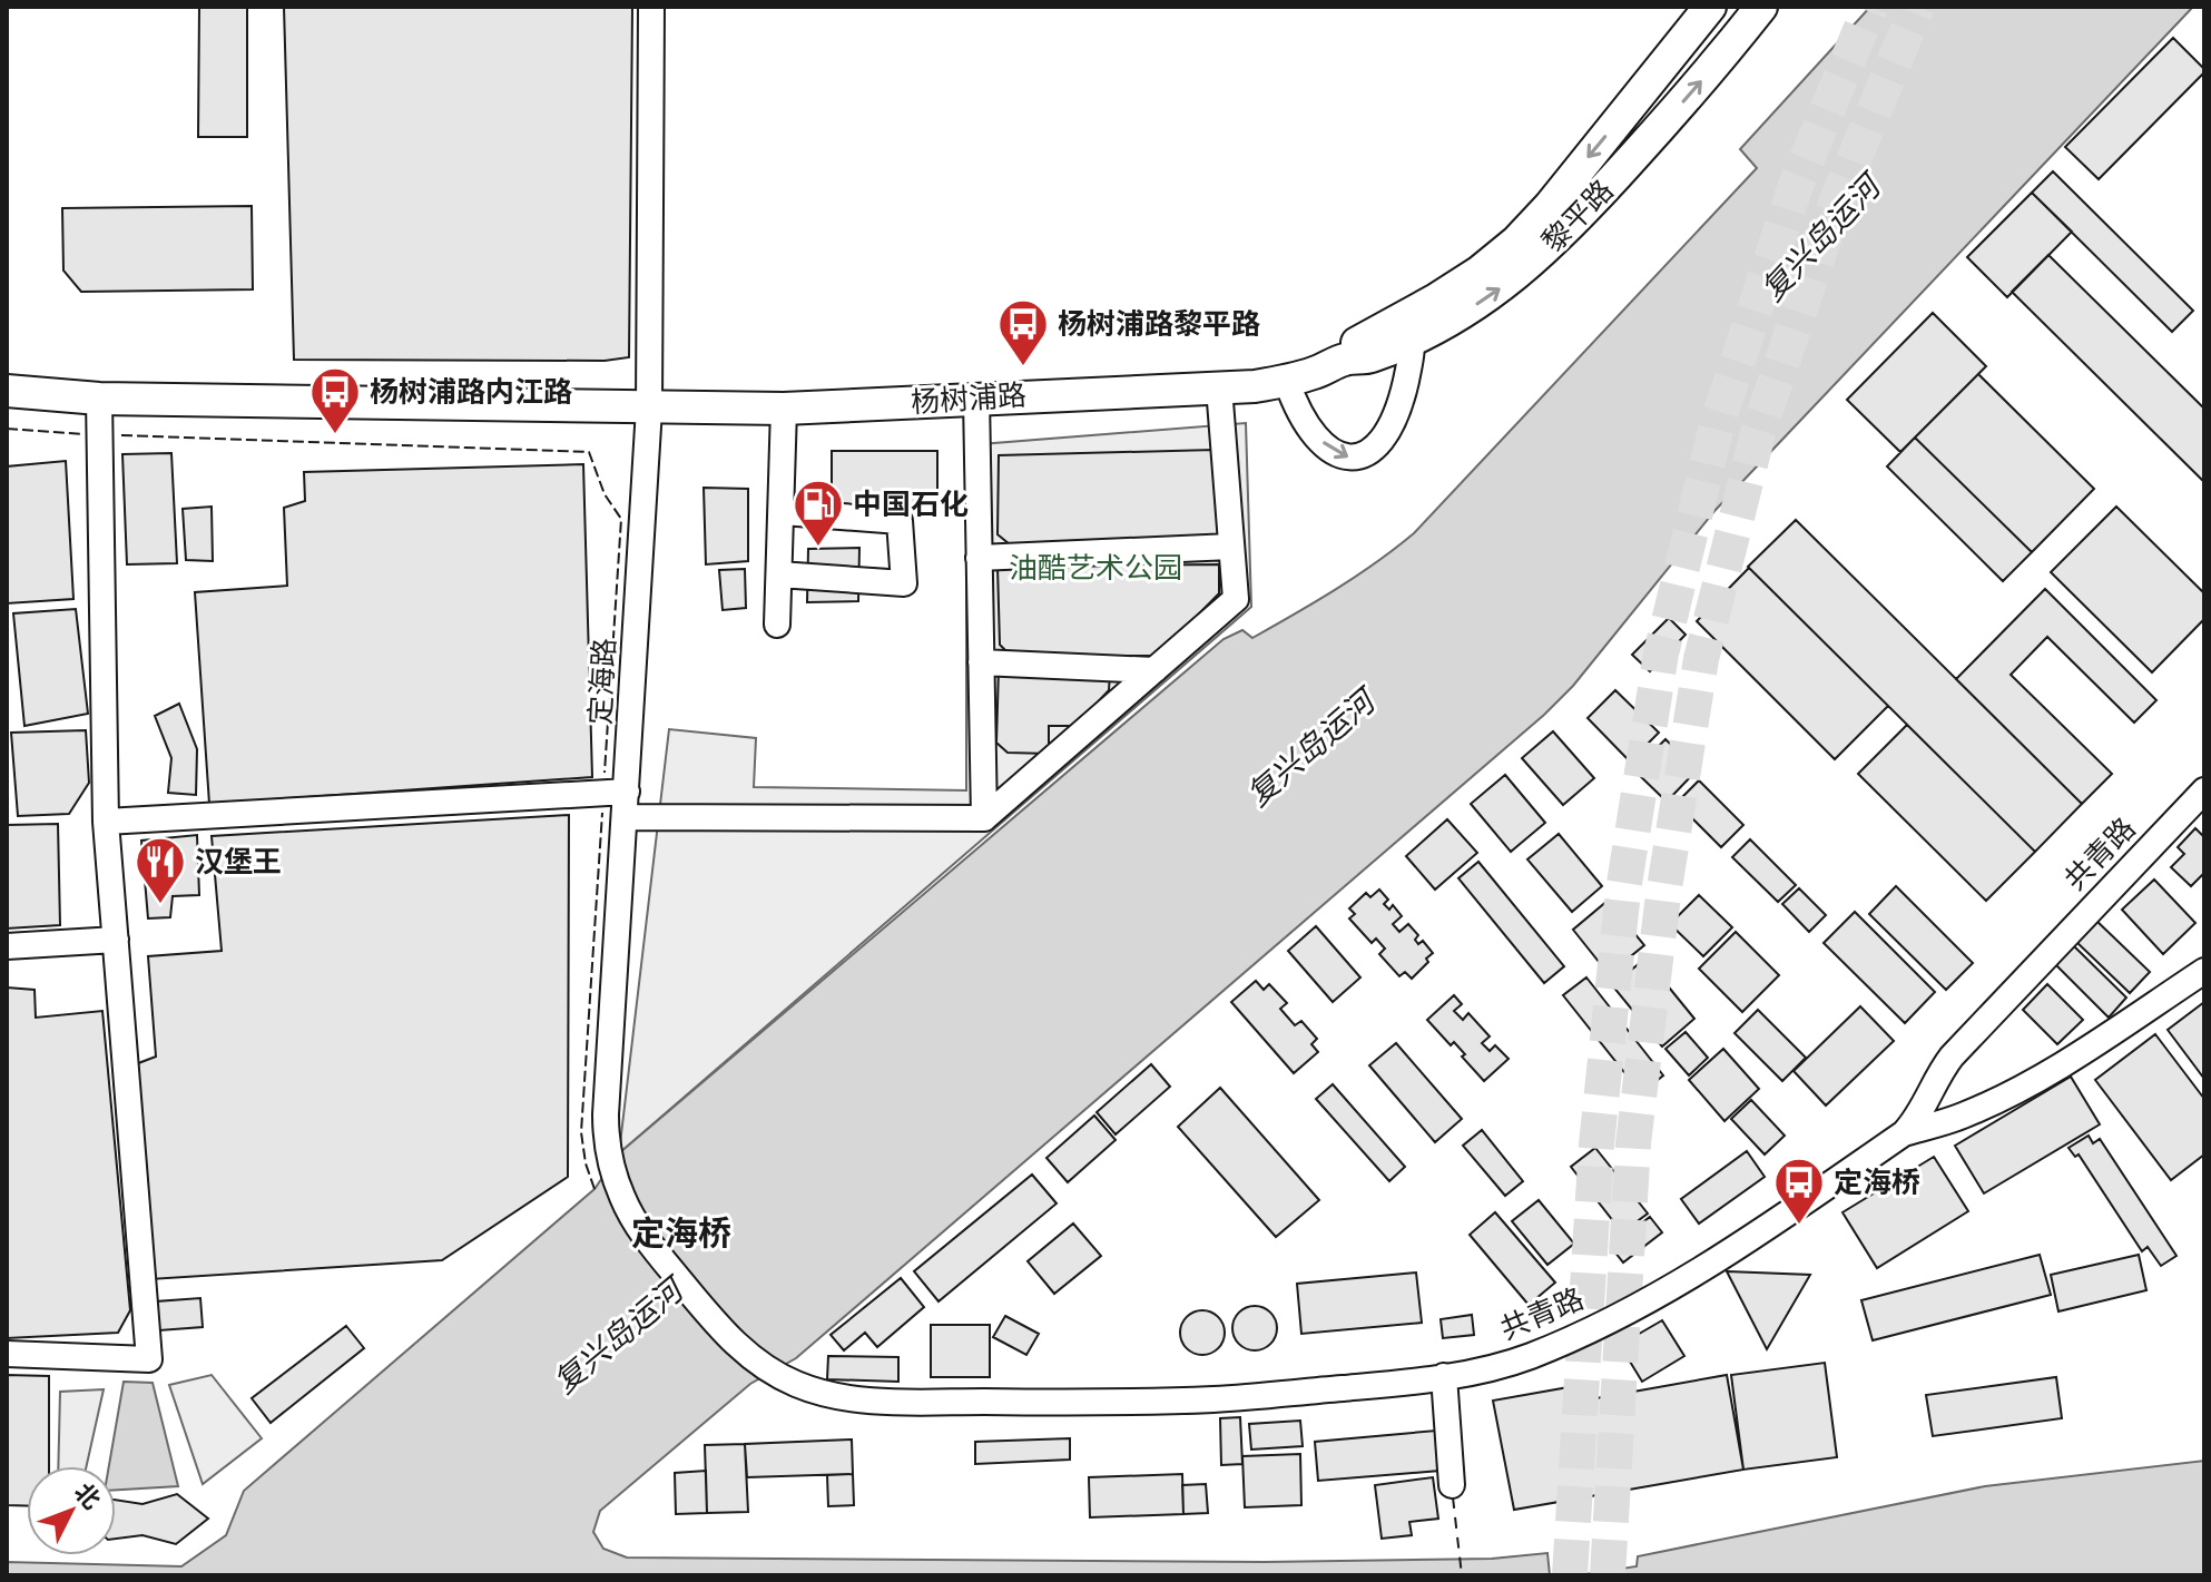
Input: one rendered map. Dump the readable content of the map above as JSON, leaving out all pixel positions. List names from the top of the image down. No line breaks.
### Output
{"streets":{"main road":["黎平路","杨树浦路"],"street":["定海路","共青路"]},"crossings":[["黎平路","杨树浦路"],["杨树浦路","定海路"],["定海路","共青路"]],"districts":["定海桥"],"water":["复兴岛运河"],"parks":["油酷艺术公园"],"places":{"bus stop":["杨树浦路黎平路","杨树浦路内江路","定海桥"],"fuel station":["中国石化"],"restaurant":["汉堡王"]},"north":"top right"}
